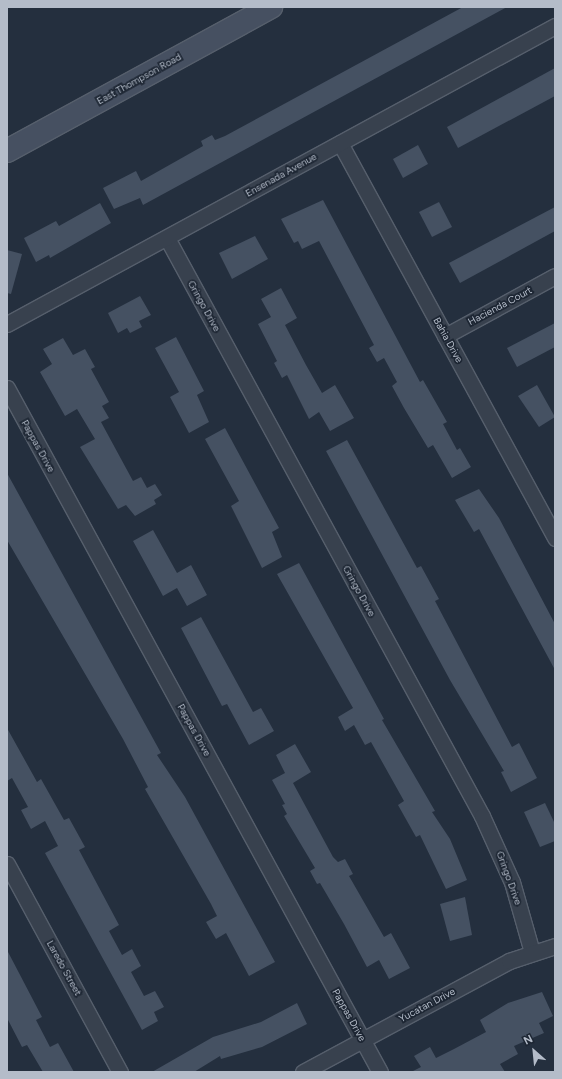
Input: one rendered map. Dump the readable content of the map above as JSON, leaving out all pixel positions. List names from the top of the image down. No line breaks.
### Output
{"streets":{"main road":["East Thompson Road"],"street":["Ensenada Avenue","Gringo Drive","Hacienda Court","Bahia Drive","Pappas Drive","Laredo Street","Yucatan Drive"]},"crossings":[["Ensenada Avenue","Gringo Drive"],["Ensenada Avenue","Bahia Drive"],["Gringo Drive","Yucatan Drive"],["Hacienda Court","Bahia Drive"],["Pappas Drive","Yucatan Drive"]],"north":"top left"}
